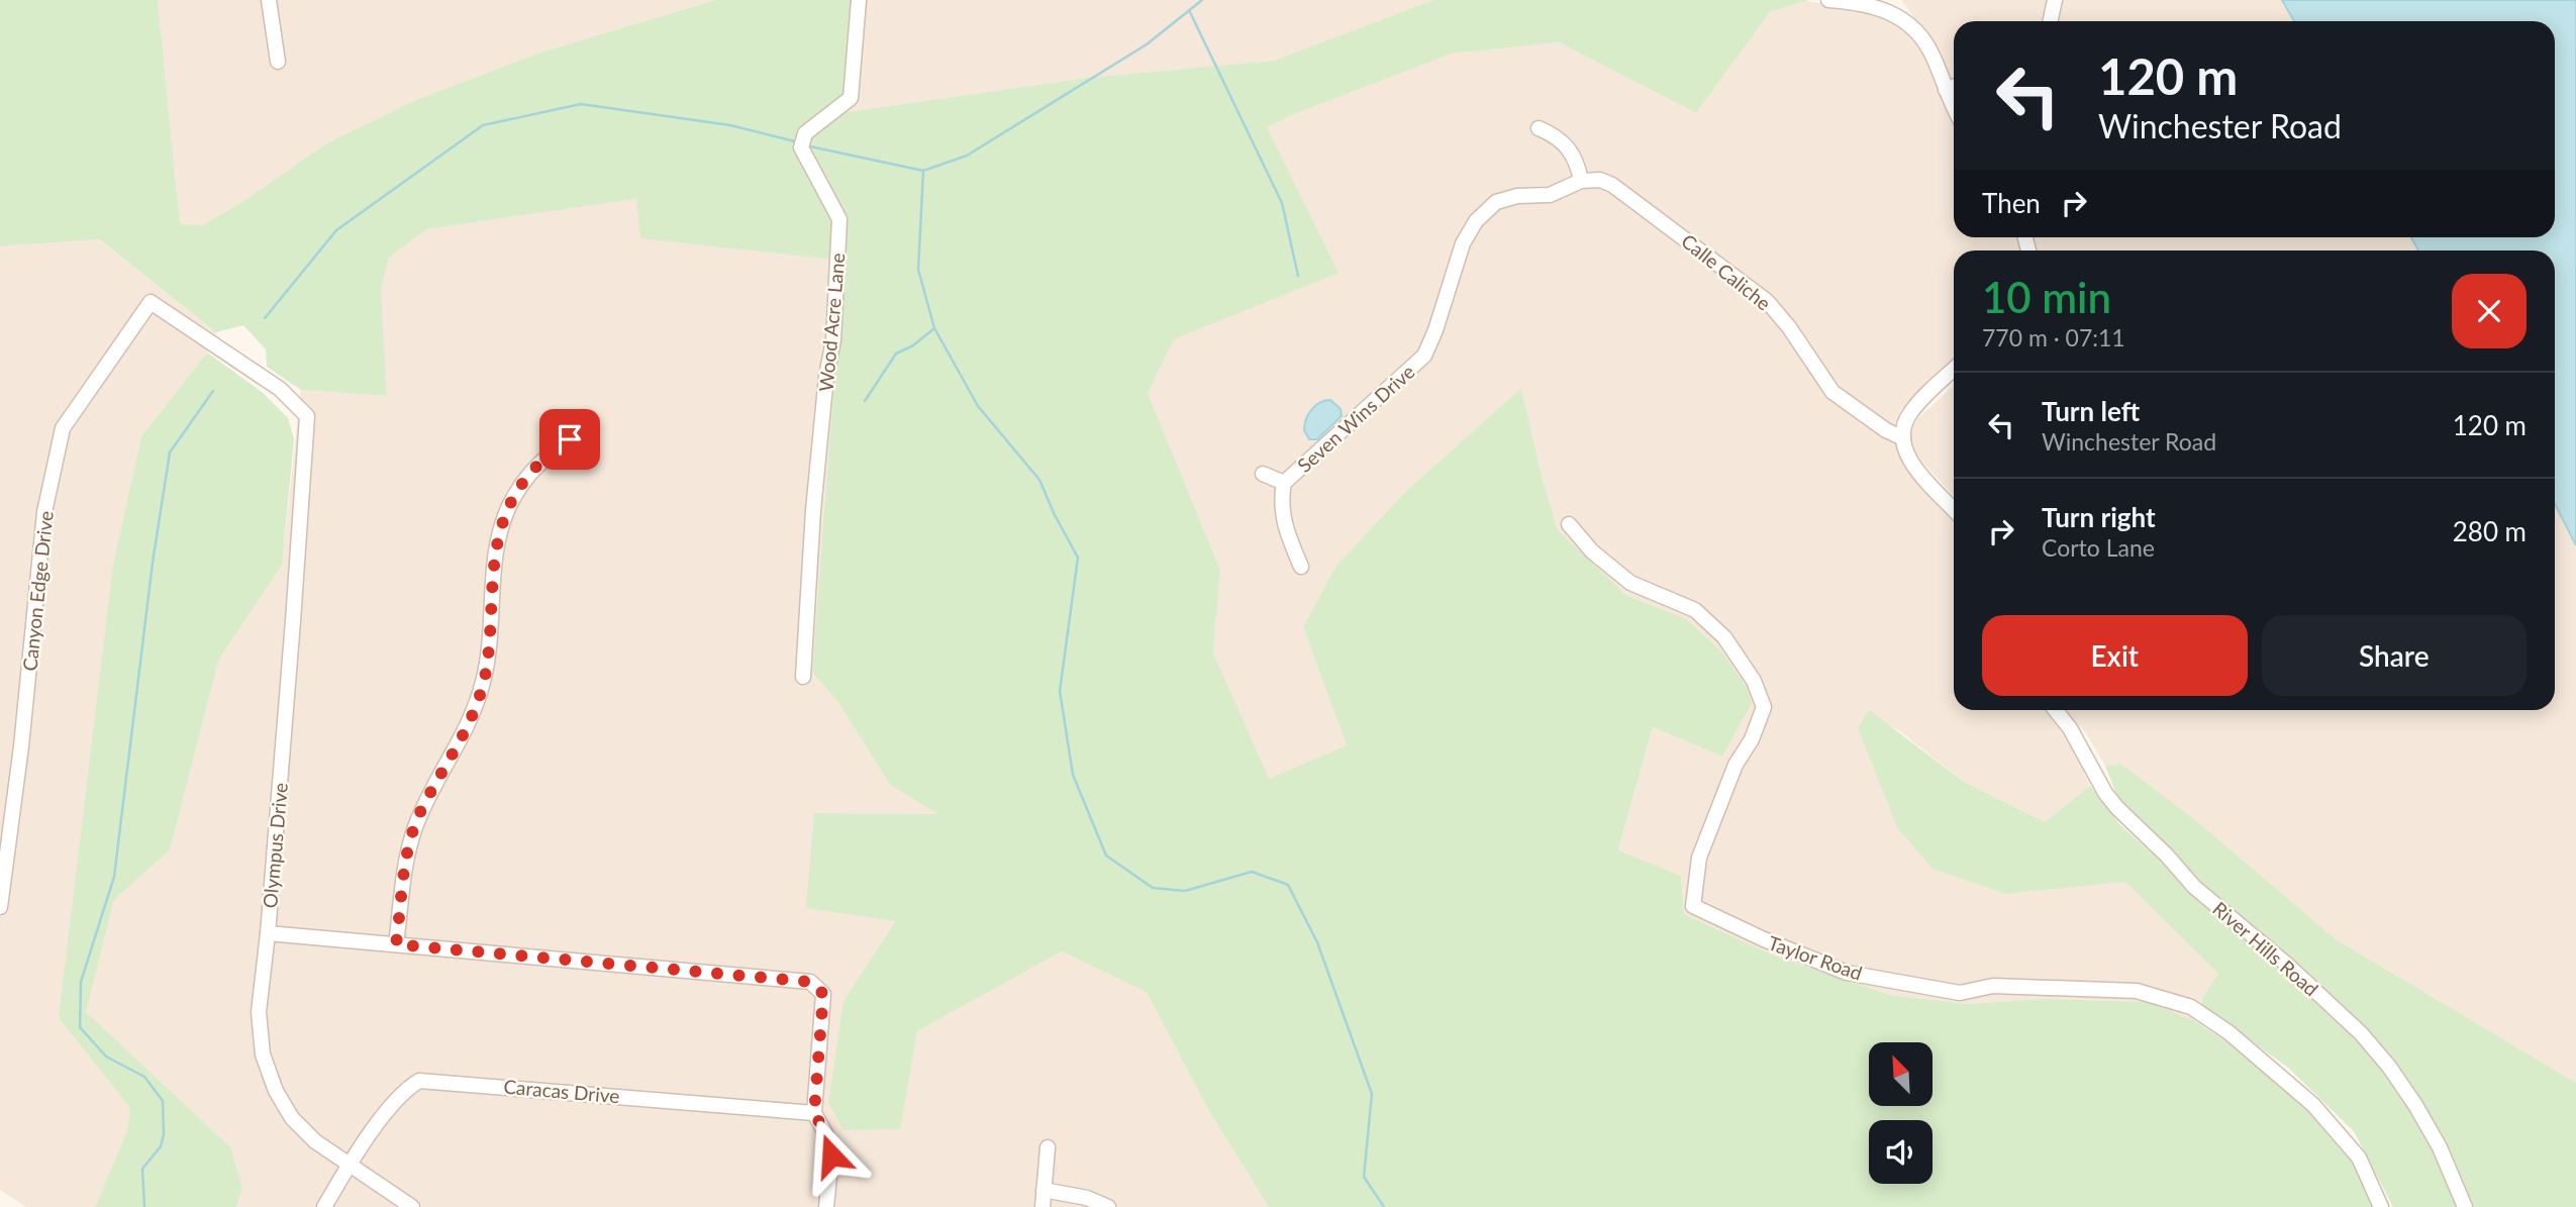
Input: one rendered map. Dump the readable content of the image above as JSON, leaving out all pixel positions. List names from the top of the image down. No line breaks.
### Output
{"streets":{"street":["Calle Caliche","Wood Acre Lane","Seven Wins Drive","Canyon Edge Drive","Olympus Drive","River Hills Road","Taylor Road","Caracas Drive"]},"crossings":[["Calle Caliche","Seven Wins Drive"],["Canyon Edge Drive","Olympus Drive"],["Olympus Drive","Caracas Drive"]],"north":"top left","page":{"turn":["120 m","Winchester Road"],"then":"Then","heading":["10 min","770 m · 07:11"],"list":[{"name":"Turn left","note":"Winchester Road","value":"120 m"},{"name":"Turn right","note":"Corto Lane","value":"280 m"}],"buttons":["Exit","Share"]}}
